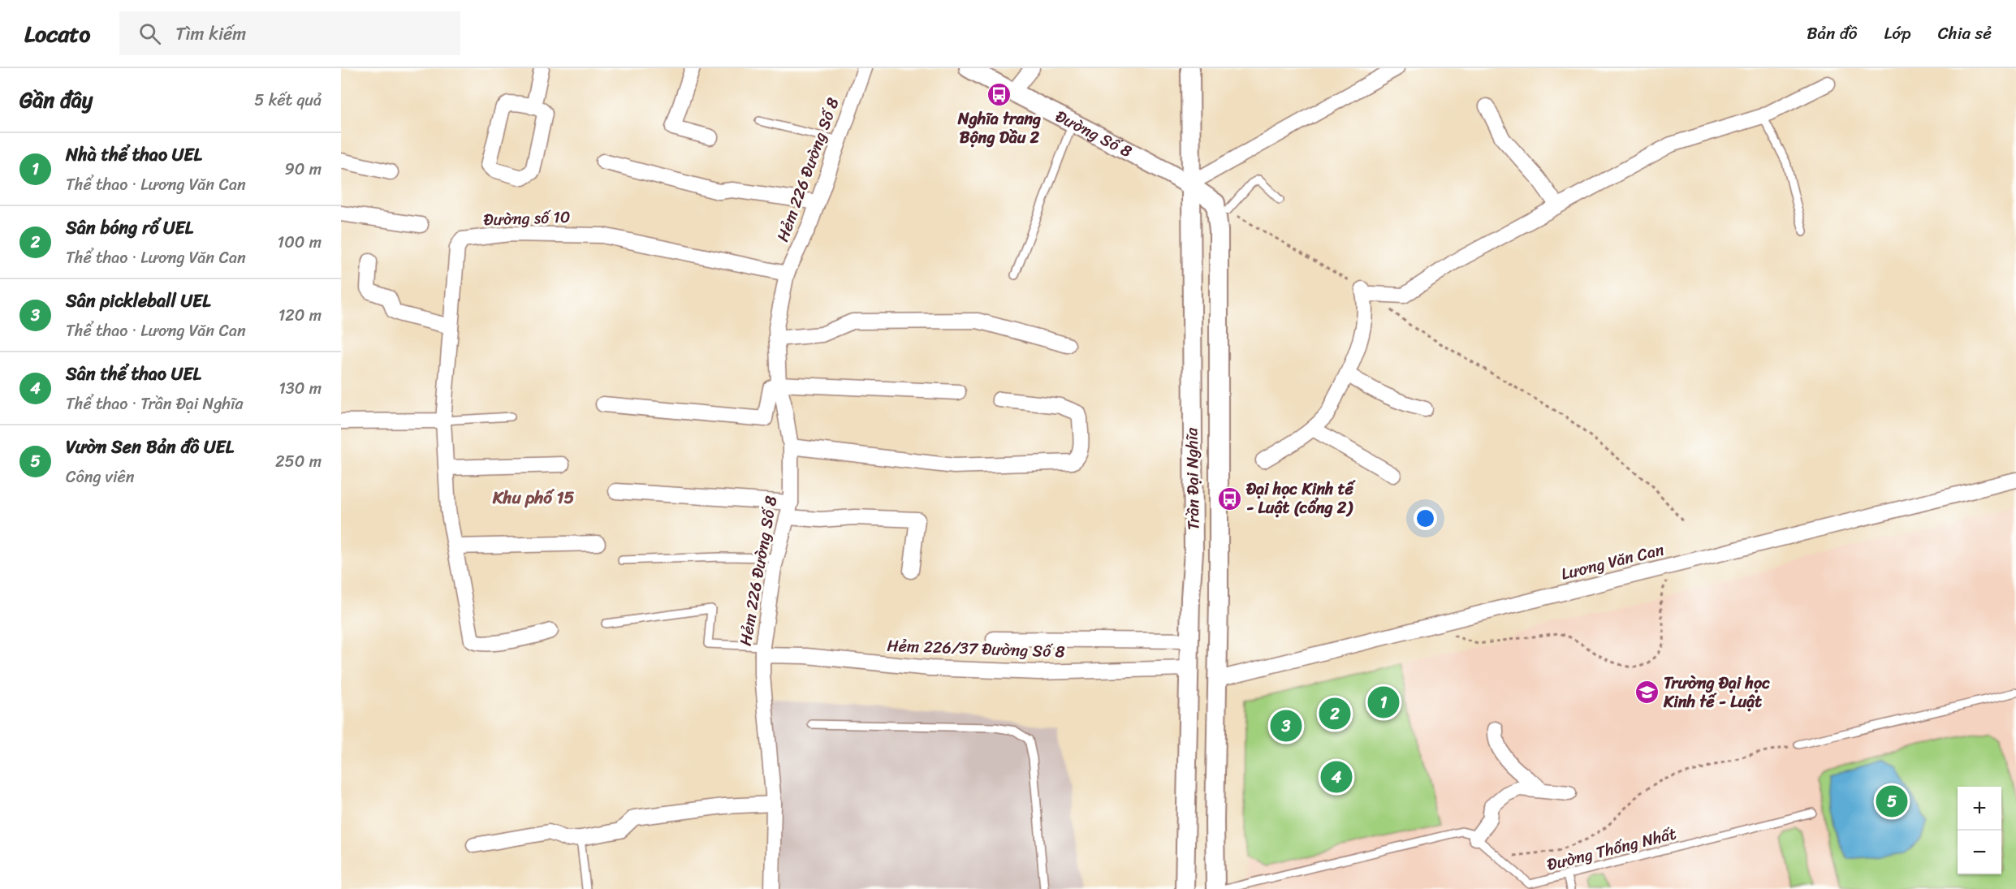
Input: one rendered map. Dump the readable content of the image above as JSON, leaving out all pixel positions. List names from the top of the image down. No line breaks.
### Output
{"streets":{"street":["Đường Số 8","Hẻm 226 Đường Số 8","Đường số 10","Trần Đại Nghĩa","Lương Văn Can","Hẻm 226/37 Đường Số 8"],"lane":["Đường Thống Nhất"]},"crossings":[["Đường Số 8","Trần Đại Nghĩa"],["Hẻm 226 Đường Số 8","Đường số 10"],["Hẻm 226 Đường Số 8","Hẻm 226/37 Đường Số 8"],["Trần Đại Nghĩa","Lương Văn Can"],["Trần Đại Nghĩa","Hẻm 226/37 Đường Số 8"]],"districts":["Khu phố 15"],"places":{"bus stop":["Nghĩa trang Bộng Dầu 2","Đại học Kinh tế - Luật (cổng 2)"],"school or university":["Trường Đại học Kinh tế - Luật"]},"page":{"header":"Locato","search":"Tìm kiếm","nav":["Bản đồ","Lớp","Chia sẻ"],"heading":["Gần đây","5 kết quả"],"list":[{"mark":"1","name":"Nhà thể thao UEL","note":"Thể thao · Lương Văn Can","value":"90 m"},{"mark":"2","name":"Sân bóng rổ UEL","note":"Thể thao · Lương Văn Can","value":"100 m"},{"mark":"3","name":"Sân pickleball UEL","note":"Thể thao · Lương Văn Can","value":"120 m"},{"mark":"4","name":"Sân thể thao UEL","note":"Thể thao · Trần Đại Nghĩa","value":"130 m"},{"mark":"5","name":"Vườn Sen Bản đồ UEL","note":"Công viên","value":"250 m"}],"pins":["1","2","3","4","5"],"map_buttons":["+","−"]}}
